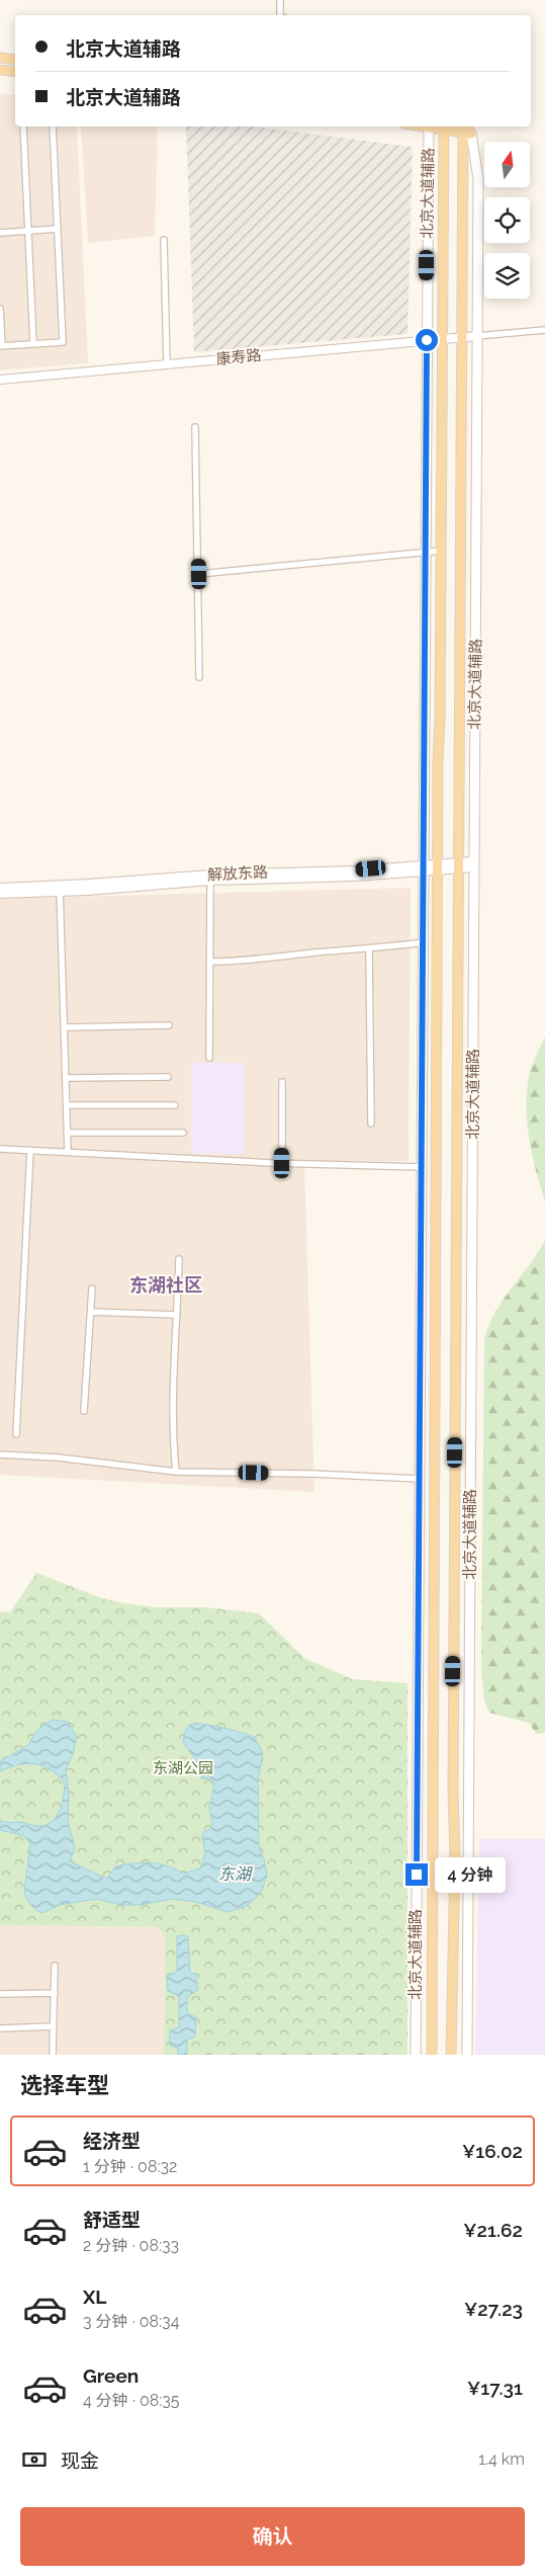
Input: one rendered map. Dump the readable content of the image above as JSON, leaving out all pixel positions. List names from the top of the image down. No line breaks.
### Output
{"streets":{"main road":["北京大道辅路"],"street":["康寿路","解放东路"]},"crossings":[["北京大道辅路","康寿路"],["北京大道辅路","解放东路"]],"districts":["东湖社区"],"water":["东湖"],"parks":["东湖公园"],"north":"top","page":{"banner":["北京大道辅路","北京大道辅路"],"bubble":"4 分钟","heading":"选择车型","list":[{"name":"经济型","note":"1 分钟 · 08:32","value":"¥16.02"},{"name":"舒适型","note":"2 分钟 · 08:33","value":"¥21.62"},{"name":"XL","note":"3 分钟 · 08:34","value":"¥27.23"},{"name":"Green","note":"4 分钟 · 08:35","value":"¥17.31"}],"pay":["现金","1.4 km"],"buttons":"确认"}}
